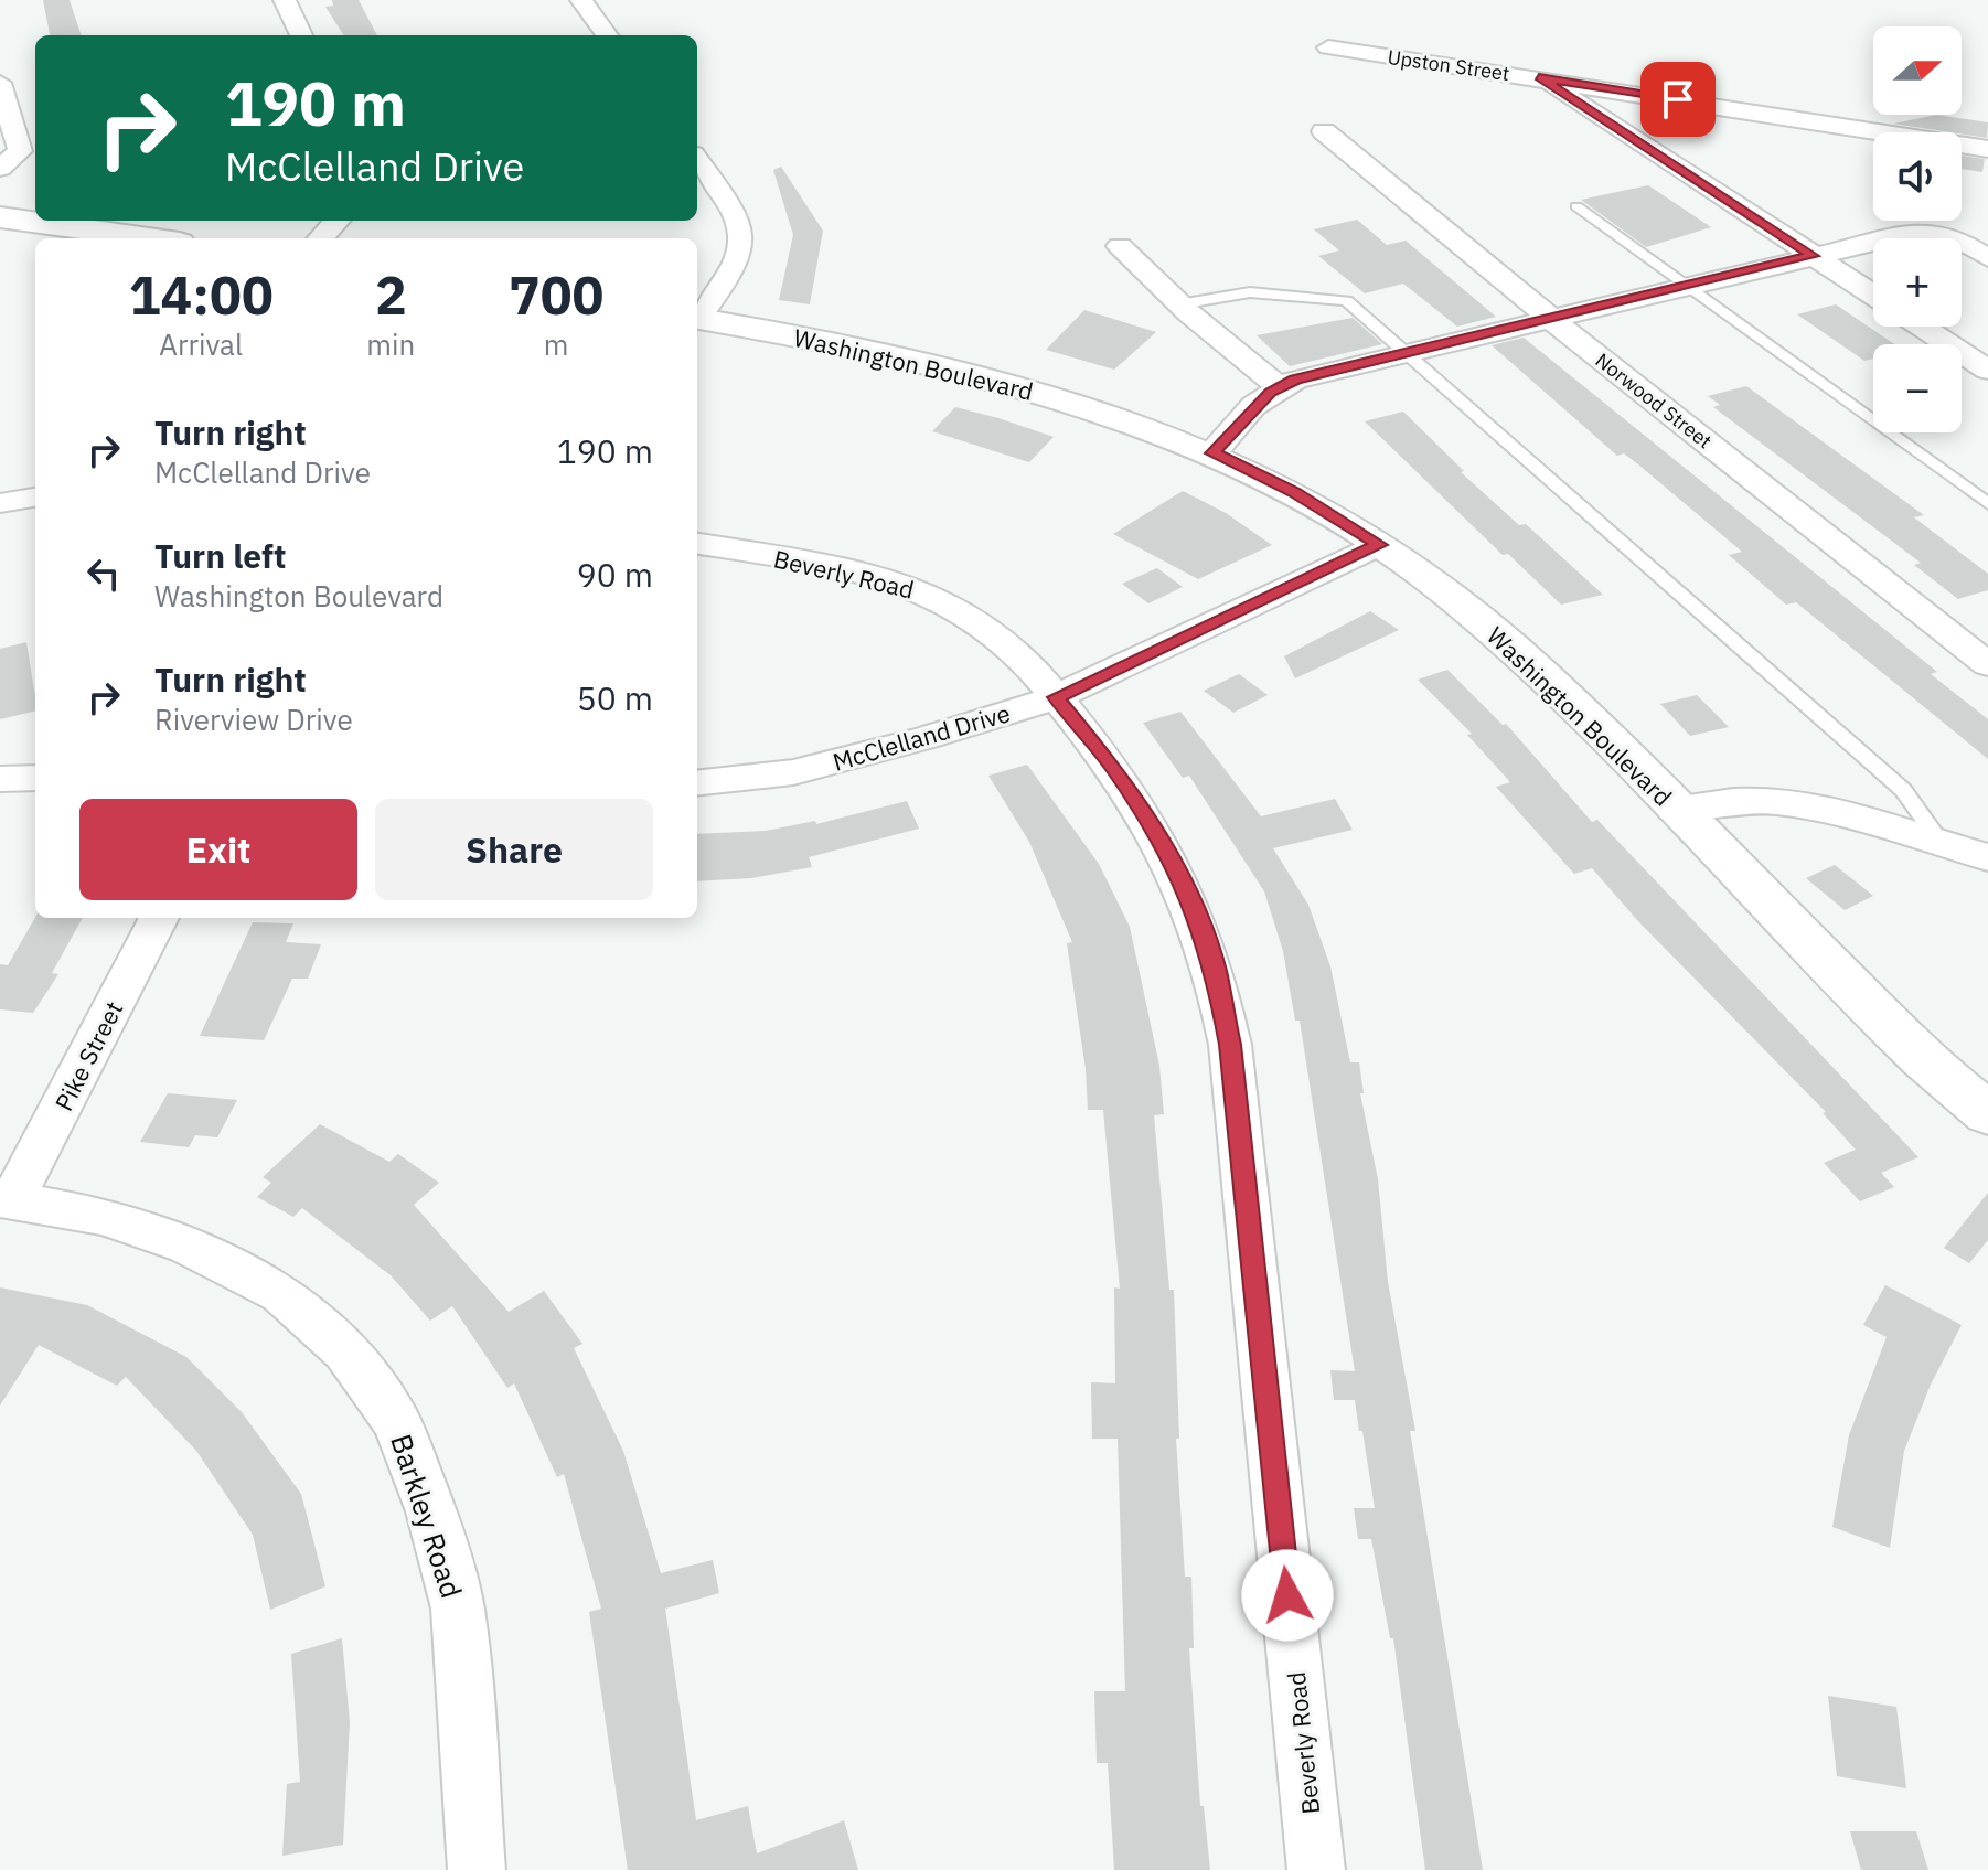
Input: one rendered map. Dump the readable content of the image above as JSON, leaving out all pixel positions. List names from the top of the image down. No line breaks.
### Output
{"streets":{"street":["Upston Street","Washington Boulevard","Norwood Street","Beverly Road","McClelland Drive","Pike Street","Barkley Road"]},"crossings":[["Washington Boulevard","McClelland Drive"],["Beverly Road","McClelland Drive"],["Pike Street","Barkley Road"]],"north":"right","page":{"map_buttons":["+","−"],"turn":["190 m","McClelland Drive"],"eta":["14:00","Arrival","2","min","700","m"],"list":[{"name":"Turn right","note":"McClelland Drive","value":"190 m"},{"name":"Turn left","note":"Washington Boulevard","value":"90 m"},{"name":"Turn right","note":"Riverview Drive","value":"50 m"}],"buttons":["Exit","Share"]}}
